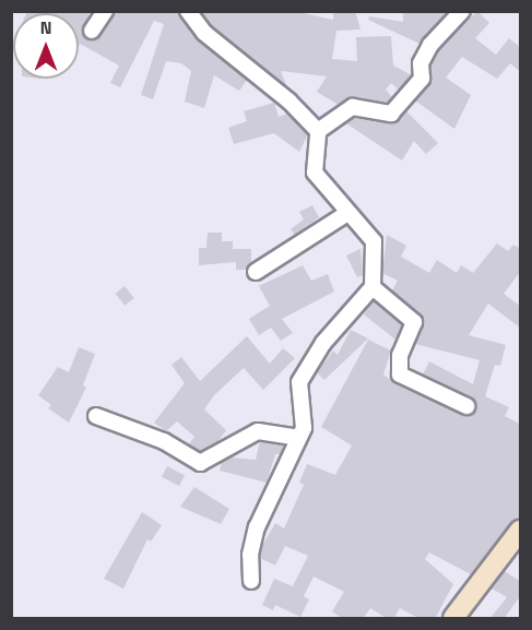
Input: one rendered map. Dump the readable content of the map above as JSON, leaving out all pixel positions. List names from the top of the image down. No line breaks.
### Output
{"north":"top"}
